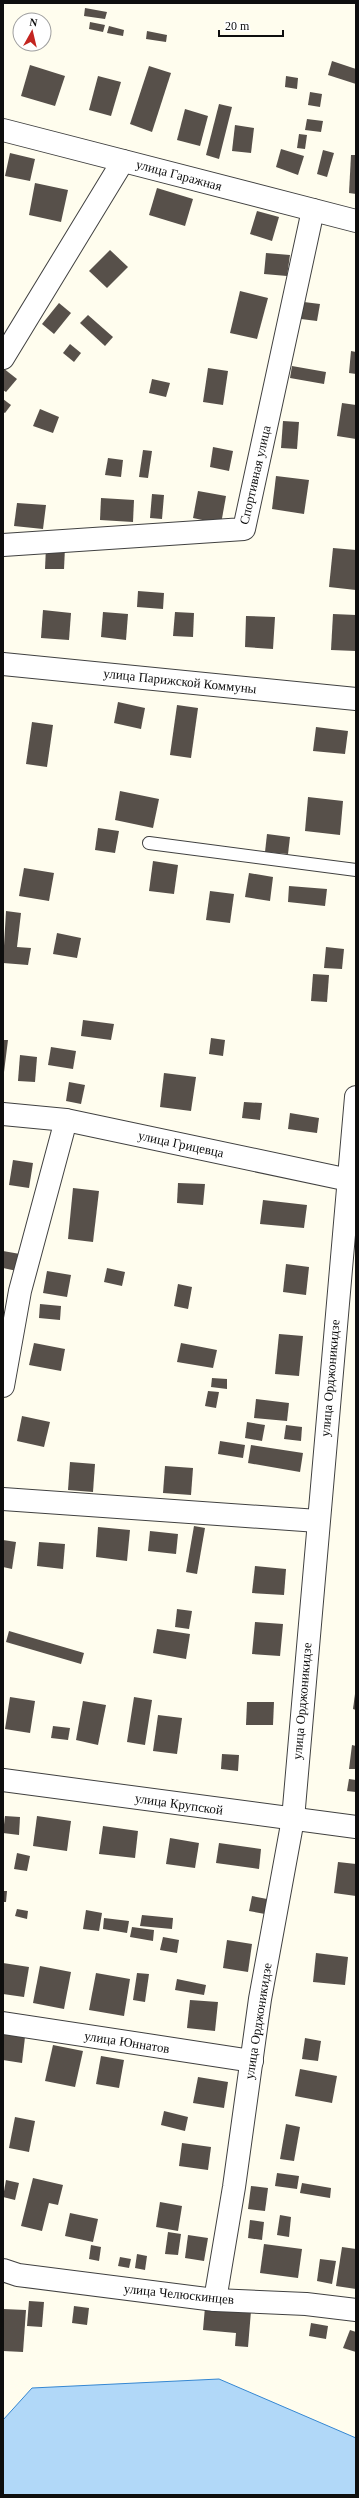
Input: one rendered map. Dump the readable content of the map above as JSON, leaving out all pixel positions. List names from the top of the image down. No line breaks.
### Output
{"streets":{"street":["улица Гаражная","Спортивная улица","улица Парижской Коммуны","улица Грицевца","улица Орджоникидзе","улица Крупской","улица Юннатов","улица Челюскинцев"]},"crossings":[["улица Гаражная","Спортивная улица"],["улица Грицевца","улица Орджоникидзе"],["улица Орджоникидзе","улица Крупской"],["улица Орджоникидзе","улица Юннатов"],["улица Орджоникидзе","улица Челюскинцев"]],"scale_bar":"20 m","north":"top"}
